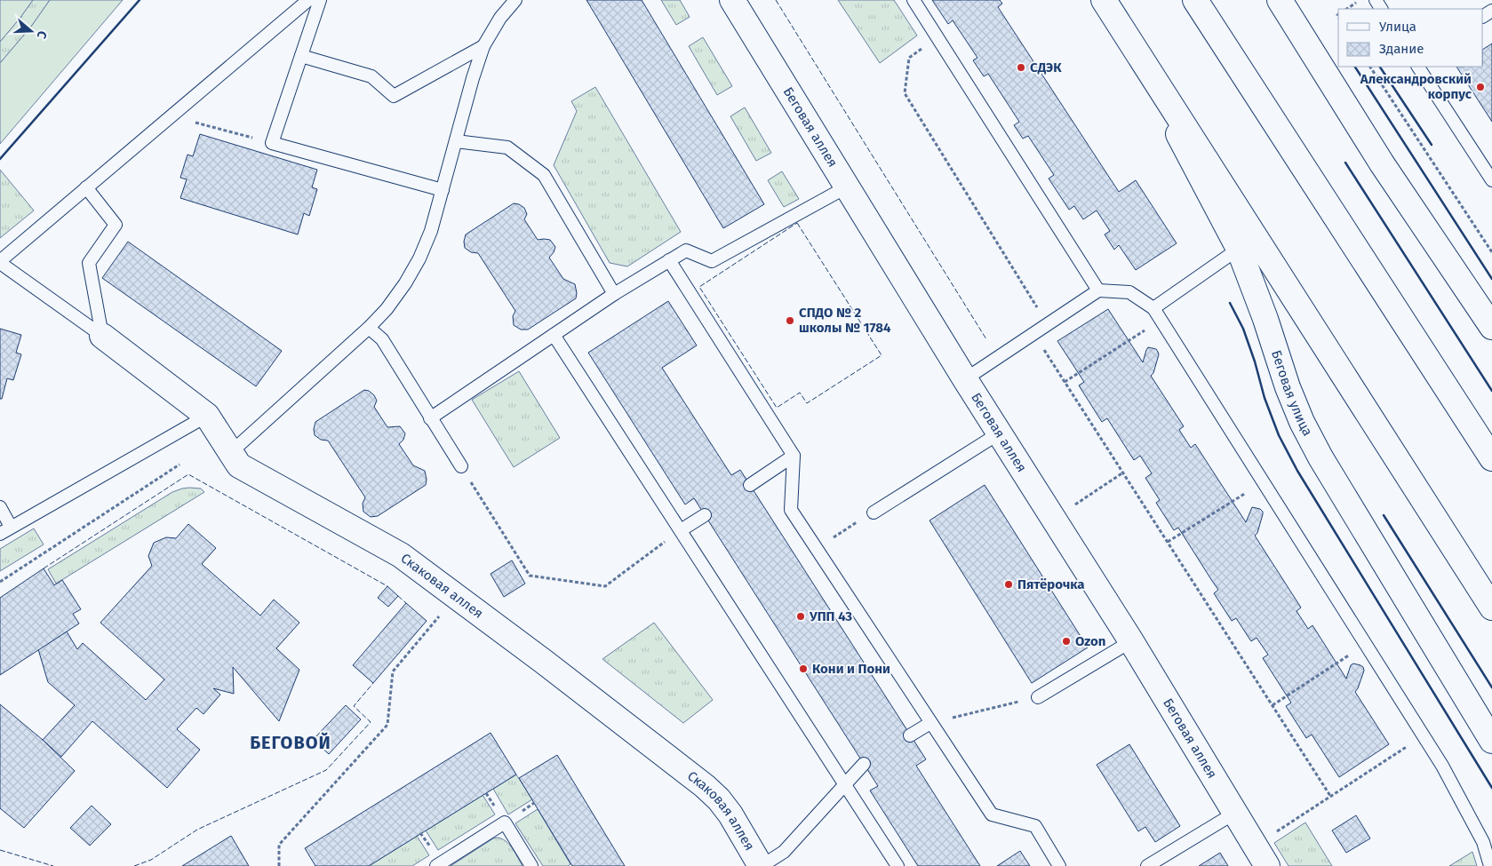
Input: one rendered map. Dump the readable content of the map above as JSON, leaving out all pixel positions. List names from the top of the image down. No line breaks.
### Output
{"streets":{"main road":["Беговая аллея","Беговая улица","Скаковая аллея"]},"districts":["БЕГОВОЙ"],"places":["СДЭК","Александровский корпус","СПДО № 2 школы № 1784","Пятёрочка","УПП 43","Ozon","Кони и Пони"],"legend":["Улица","Здание"],"north":"right"}
